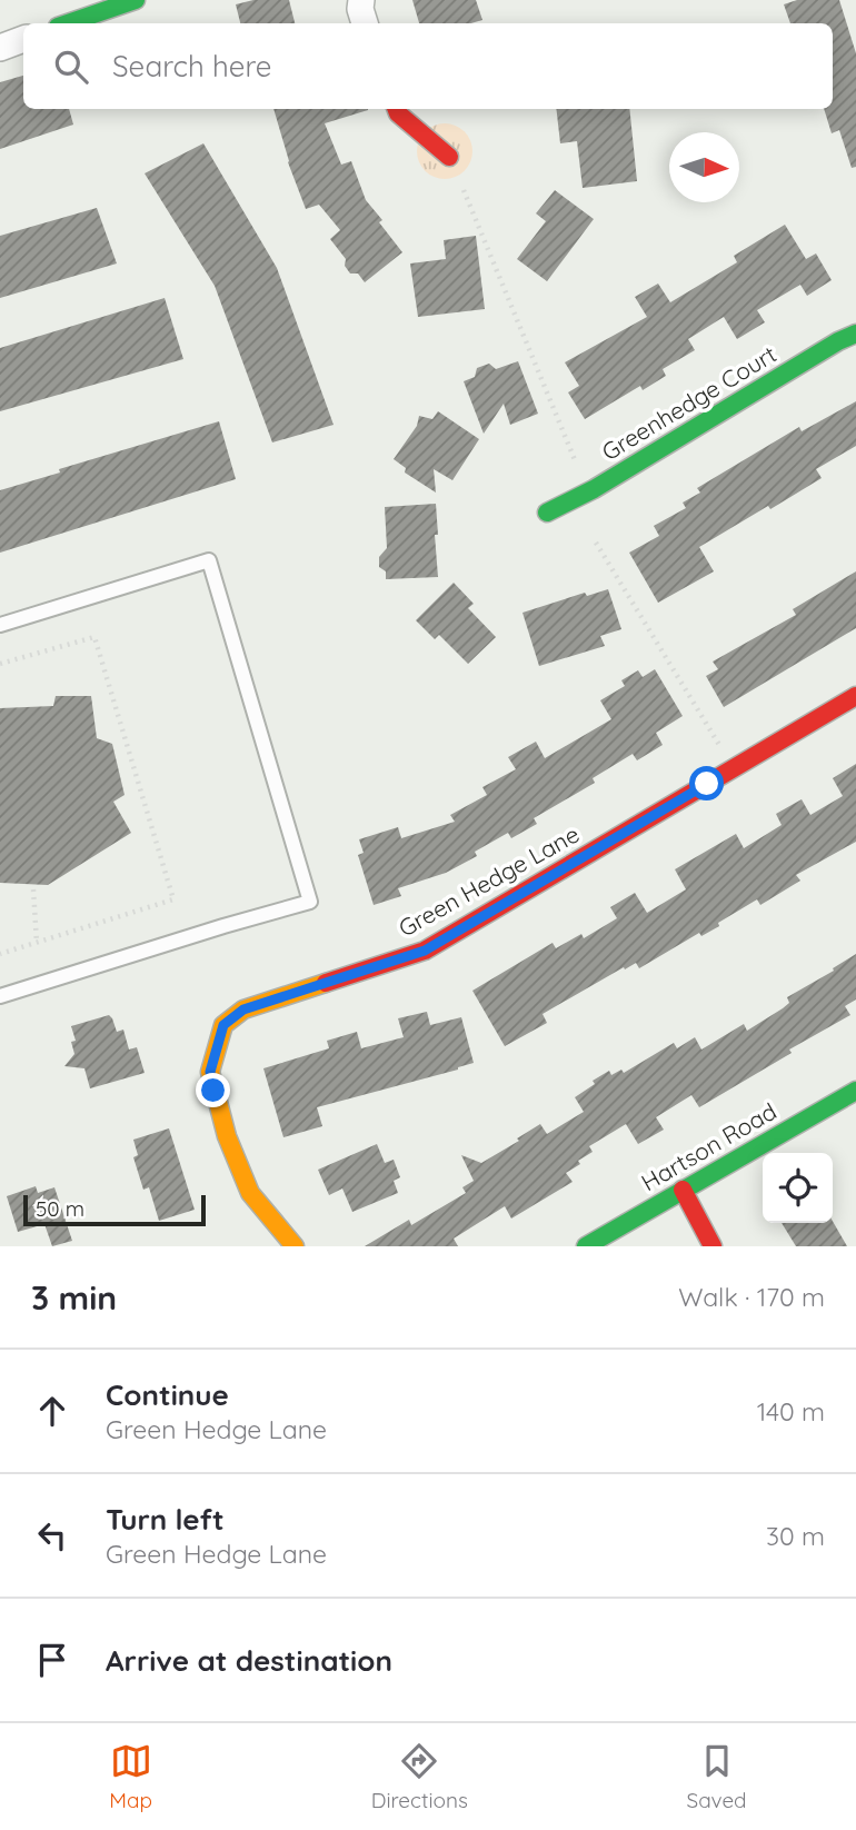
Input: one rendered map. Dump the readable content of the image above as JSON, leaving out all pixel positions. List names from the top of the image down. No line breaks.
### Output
{"streets":{"street":["Greenhedge Court","Green Hedge Lane","Hartson Road"]},"scale_bar":"50 m","north":"right","page":{"search":"Search here","scale":"50 m","heading":["3 min","Walk · 170 m"],"list":[["Continue","Green Hedge Lane","140 m"],["Turn left","Green Hedge Lane","30 m"],"Arrive at destination"],"nav":["Map","Directions","Saved"]}}
